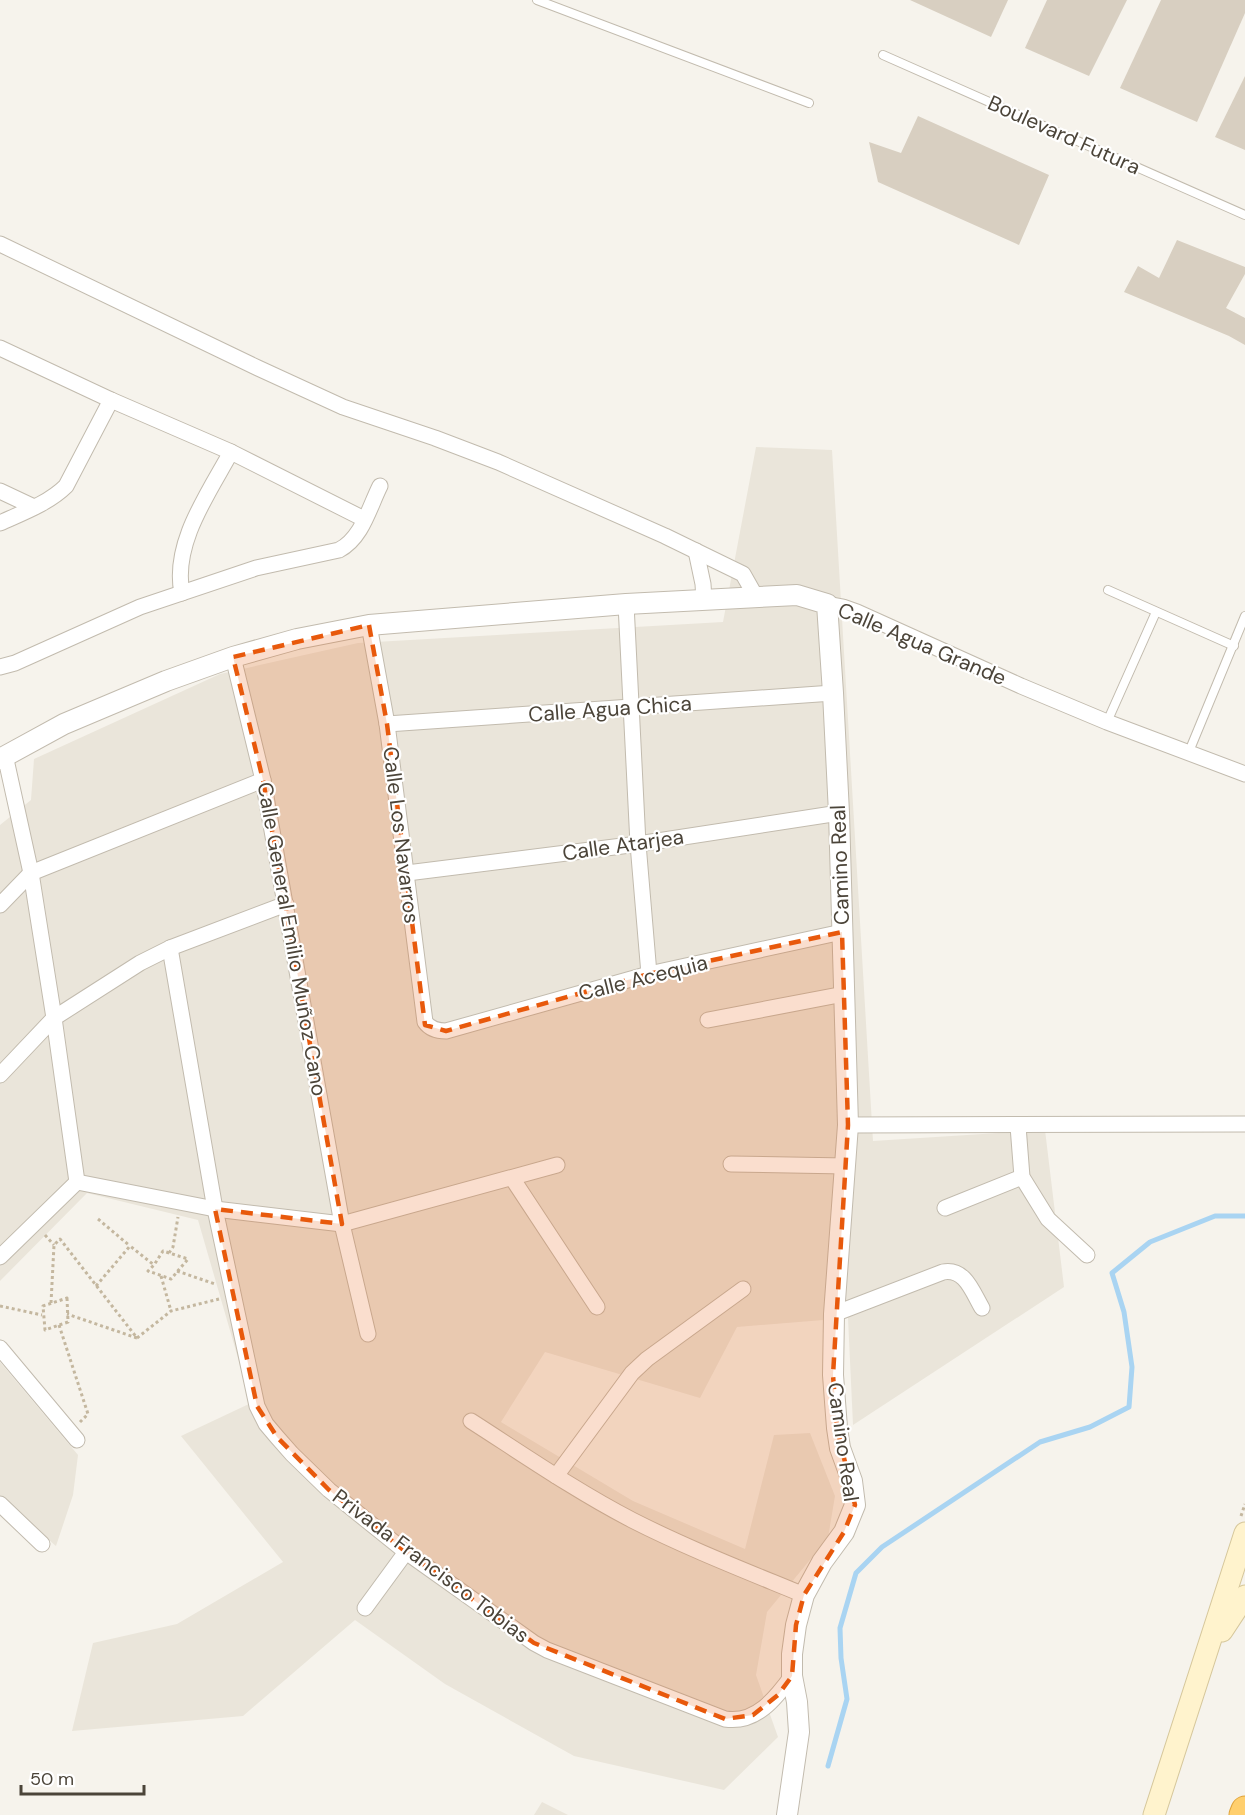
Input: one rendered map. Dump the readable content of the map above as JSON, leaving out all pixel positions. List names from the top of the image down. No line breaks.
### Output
{"streets":{"street":["Calle Agua Grande","Calle Agua Chica","Calle Los Navarros","Calle Atarjea","Camino Real","Calle General Emilio Muñoz Cano","Calle Acequia","Privada Francisco Tobias"],"lane":["Boulevard Futura"]},"crossings":[["Calle Agua Grande","Calle Los Navarros"],["Calle Agua Grande","Camino Real"],["Calle Agua Grande","Calle General Emilio Muñoz Cano"],["Calle Agua Chica","Calle Los Navarros"],["Calle Agua Chica","Camino Real"],["Calle Los Navarros","Calle Atarjea"],["Calle Los Navarros","Calle Acequia"],["Calle Atarjea","Camino Real"],["Camino Real","Calle Acequia"],["Camino Real","Privada Francisco Tobias"]],"scale_bar":"50 m"}
